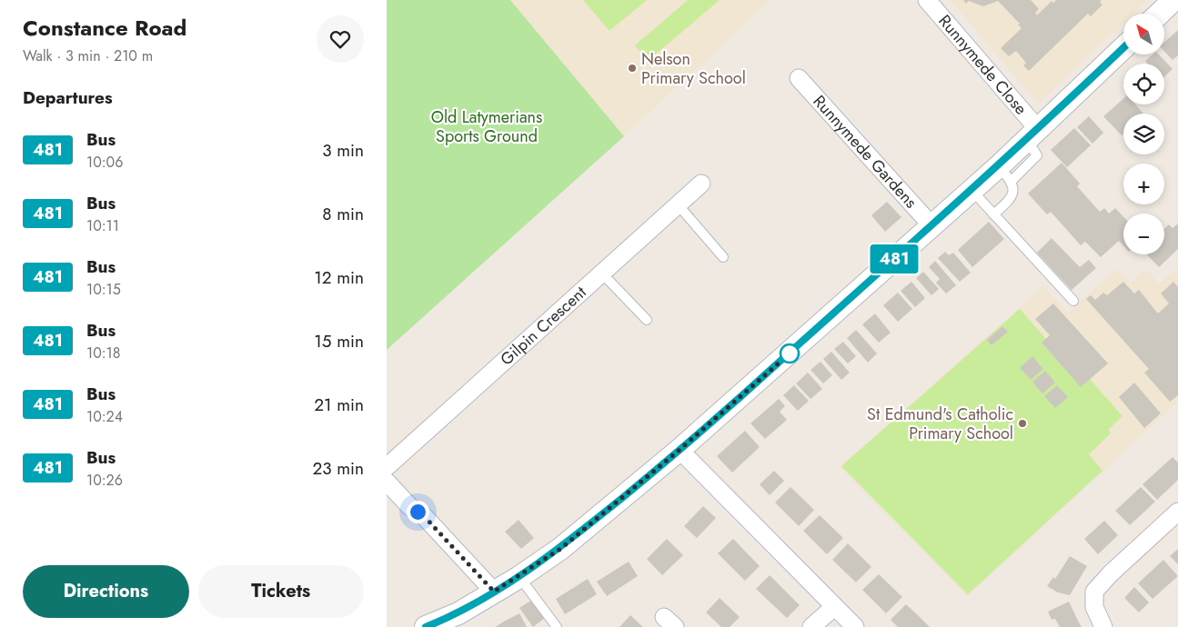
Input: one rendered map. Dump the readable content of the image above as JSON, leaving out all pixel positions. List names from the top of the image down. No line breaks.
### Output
{"streets":{"street":["Runnymede Close","Runnymede Gardens","Gilpin Crescent"]},"parks":["Old Latymerians Sports Ground"],"places":["Nelson Primary School","St Edmund's Catholic Primary School"],"lines":["bus line 481"],"north":"top left","page":{"heading":[["Constance Road","Walk · 3 min · 210 m"],"Departures"],"on_map":"481","map_buttons":["+","−"],"list":[{"mark":"481","name":"Bus","note":"10:06","value":"3 min"},{"mark":"481","name":"Bus","note":"10:11","value":"8 min"},{"mark":"481","name":"Bus","note":"10:15","value":"12 min"},{"mark":"481","name":"Bus","note":"10:18","value":"15 min"},{"mark":"481","name":"Bus","note":"10:24","value":"21 min"},{"mark":"481","name":"Bus","note":"10:26","value":"23 min"}],"buttons":["Directions","Tickets"]}}
